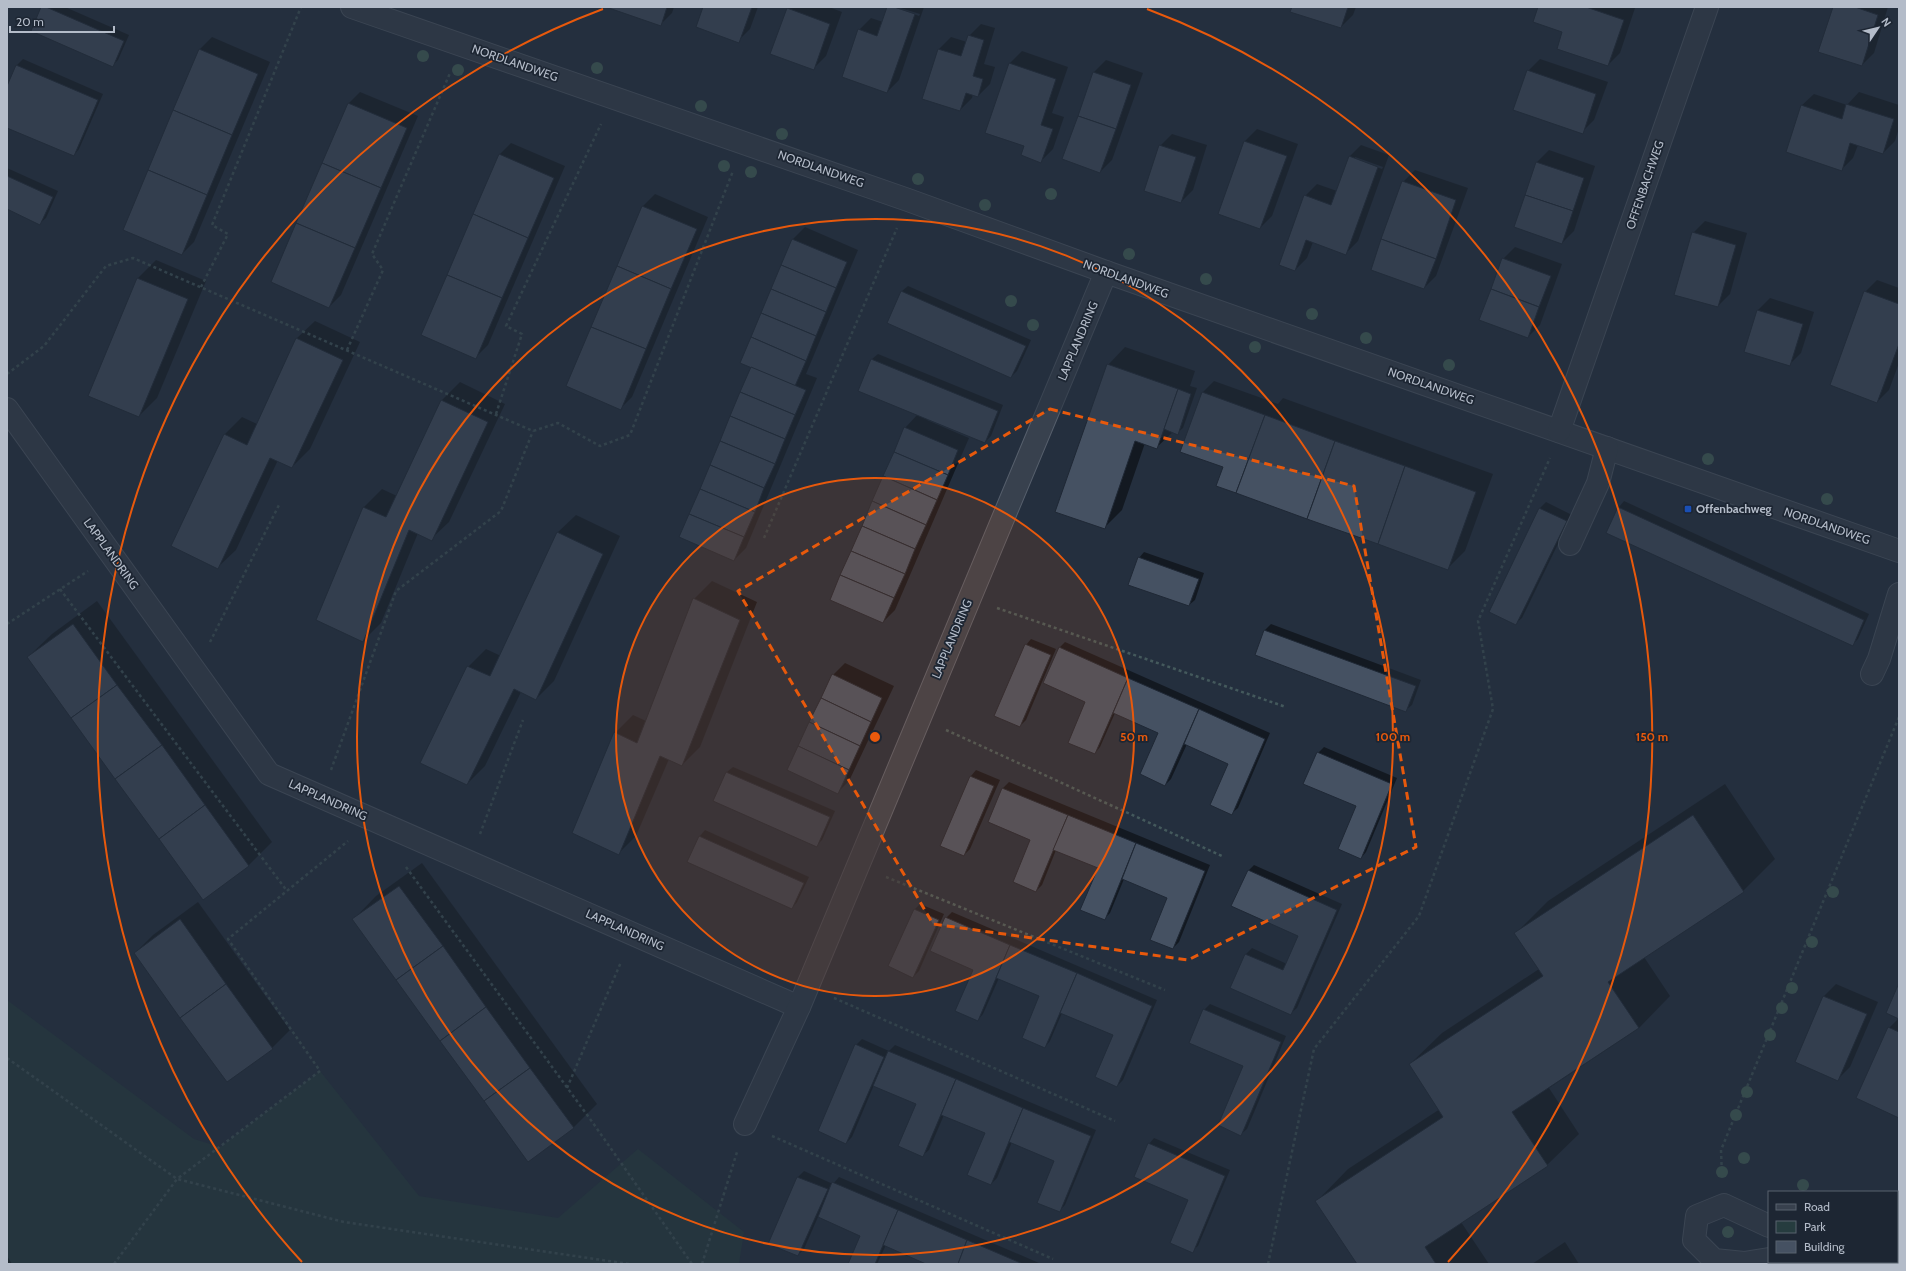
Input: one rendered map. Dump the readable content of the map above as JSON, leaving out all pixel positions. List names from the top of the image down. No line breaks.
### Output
{"streets":{"street":["NORDLANDWEG","OFFENBACHWEG","LAPPLANDRING"]},"crossings":[["NORDLANDWEG","OFFENBACHWEG"],["NORDLANDWEG","LAPPLANDRING"]],"places":{"transit":["Offenbachweg"]},"legend":["Road","Park","Building"],"scale_bar":"20 m","north":"top right","rings":["50 m","100 m","150 m"]}
